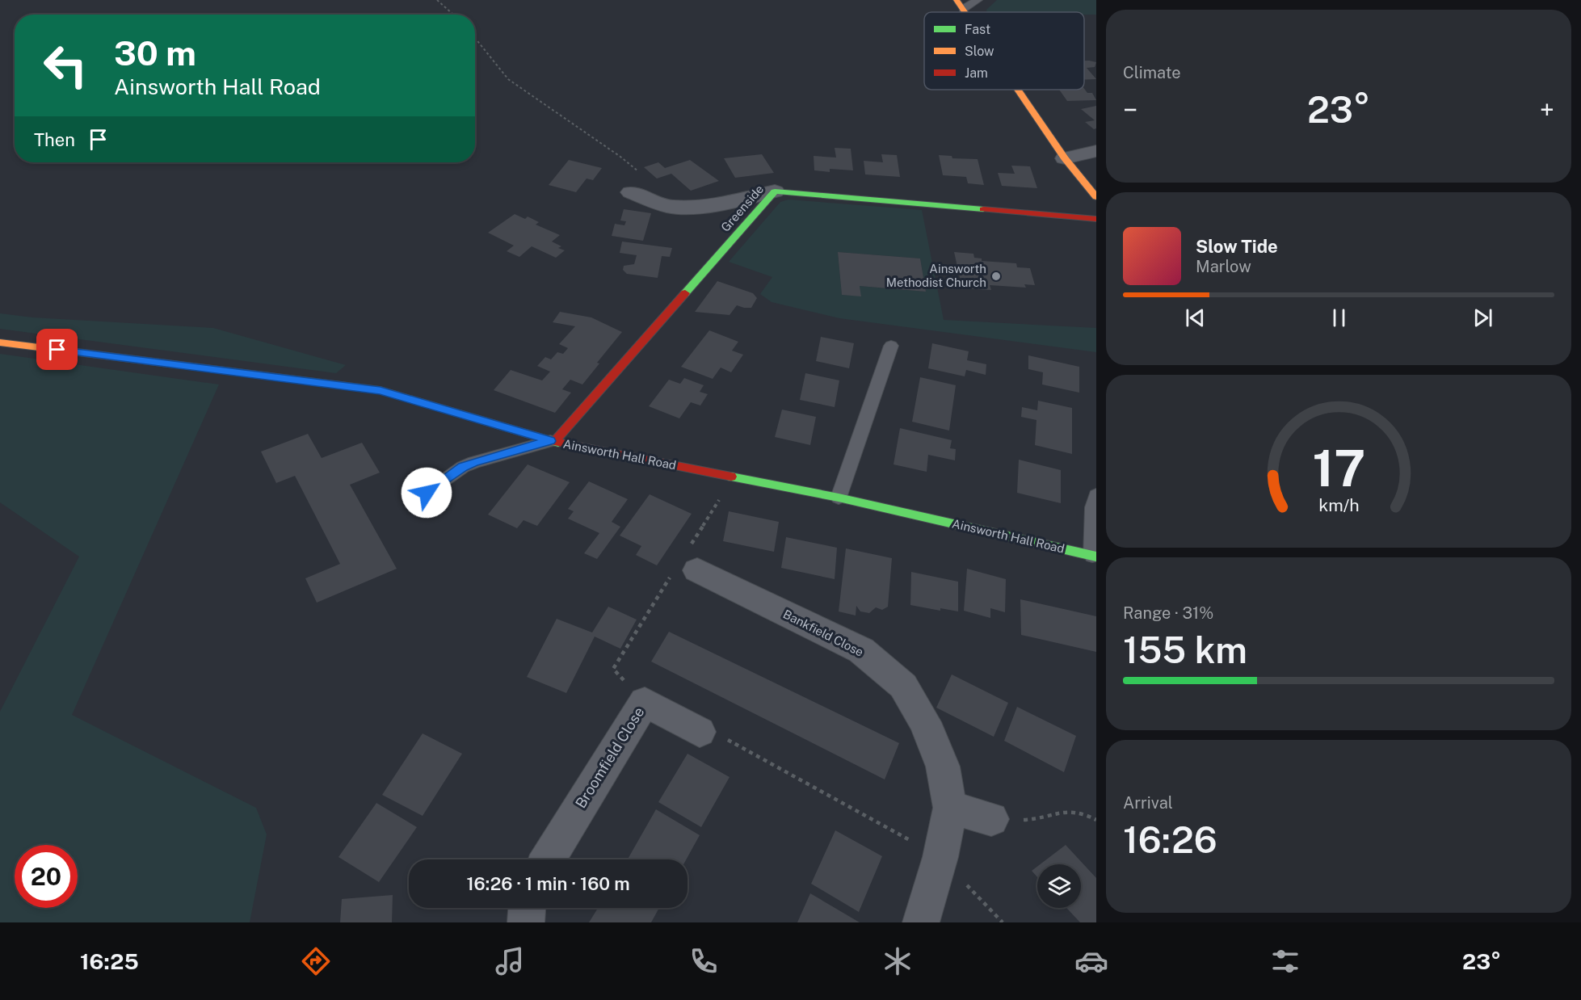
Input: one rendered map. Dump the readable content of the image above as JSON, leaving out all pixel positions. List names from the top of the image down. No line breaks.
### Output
{"streets":{"street":["Greenside","Ainsworth Hall Road","Bankfield Close","Broomfield Close"]},"crossings":[["Greenside","Ainsworth Hall Road"]],"places":["Ainsworth Methodist Church"],"legend":["Fast","Slow","Jam"],"page":{"tile":["Climate",["Range · 31%","155 km"],["Arrival","16:26"]],"turn":["30 m","Ainsworth Hall Road"],"heat":["−","23°","+"],"then":"Then","song":["Slow Tide","Marlow"],"limit":"20","trip":"16:26 · 1 min · 160 m","tabs":["16:25","23°"],"gauge":["17","km/h"]}}
